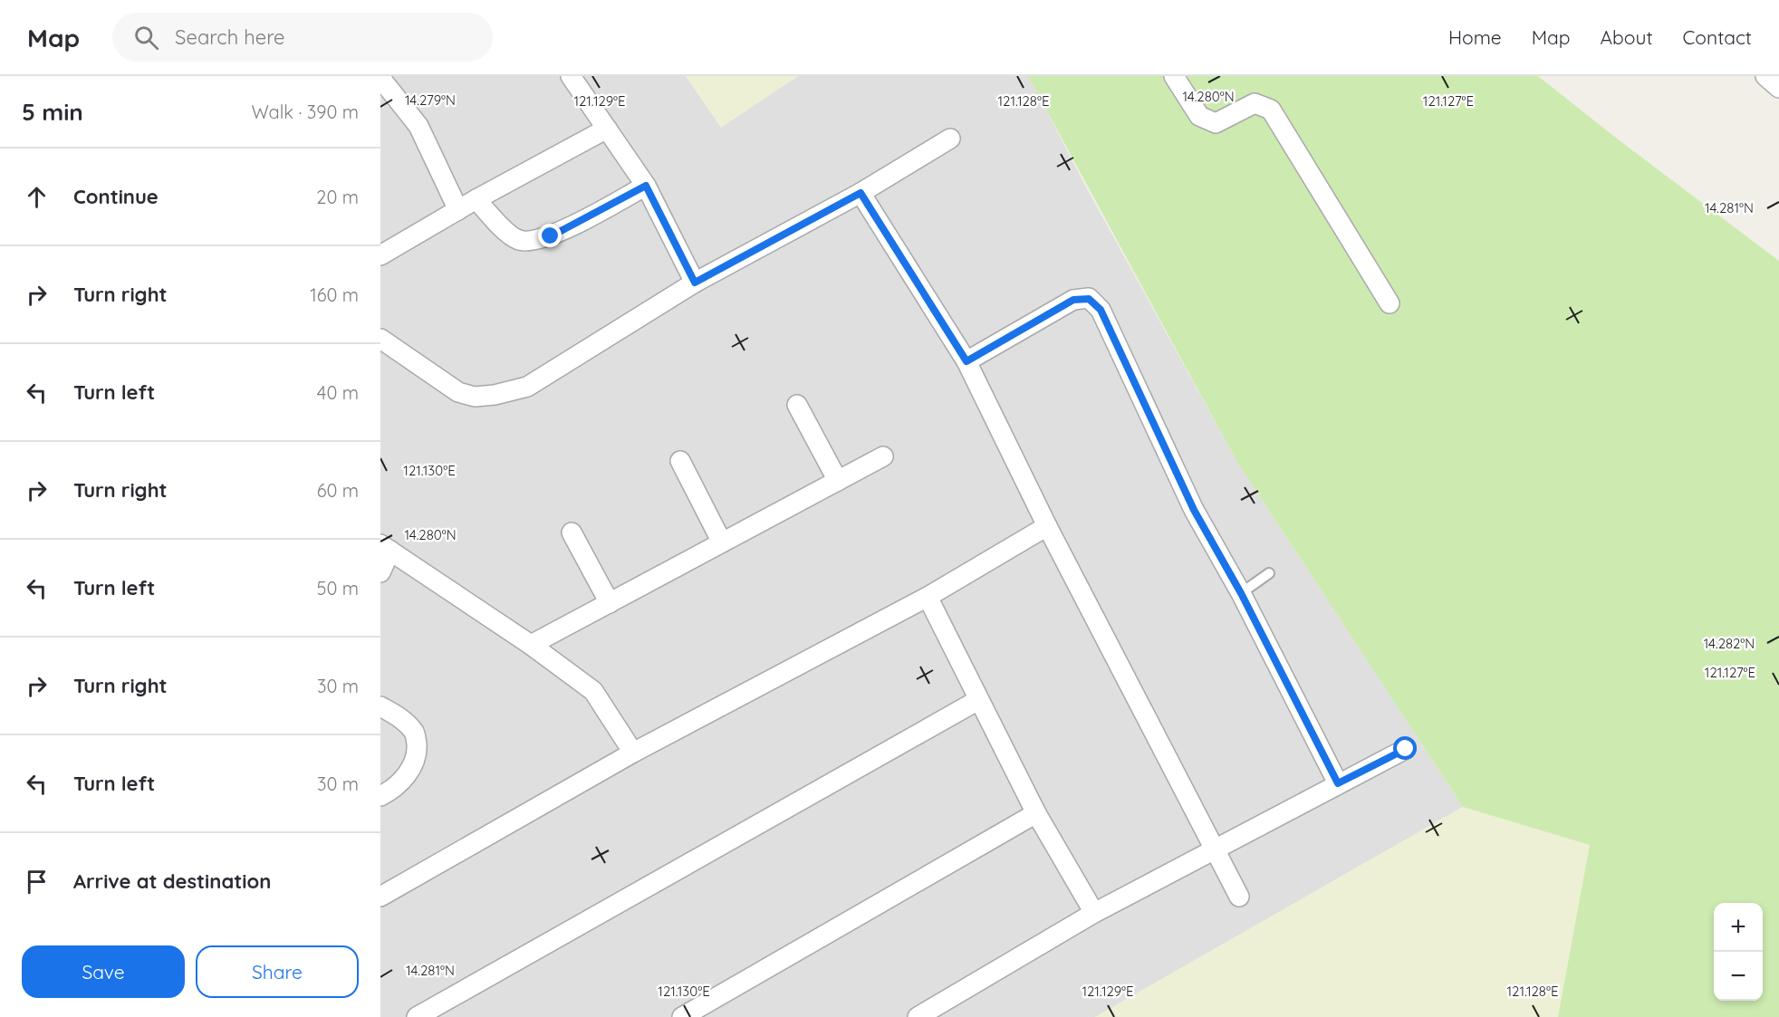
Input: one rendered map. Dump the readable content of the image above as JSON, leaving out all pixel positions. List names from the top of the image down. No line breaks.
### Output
{"page":{"header":"Map","search":"Search here","nav":["Home","Map","About","Contact"],"heading":["5 min","Walk · 390 m"],"list":[["Continue","20 m"],["Turn right","160 m"],["Turn left","40 m"],["Turn right","60 m"],["Turn left","50 m"],["Turn right","30 m"],["Turn left","30 m"],"Arrive at destination"],"map_buttons":["+","−"],"buttons":["Save","Share"]},"coordinates":["14.280°N","14.279°N","121.129°E","121.128°E","121.127°E","14.281°N","121.130°E","14.282°N"]}
